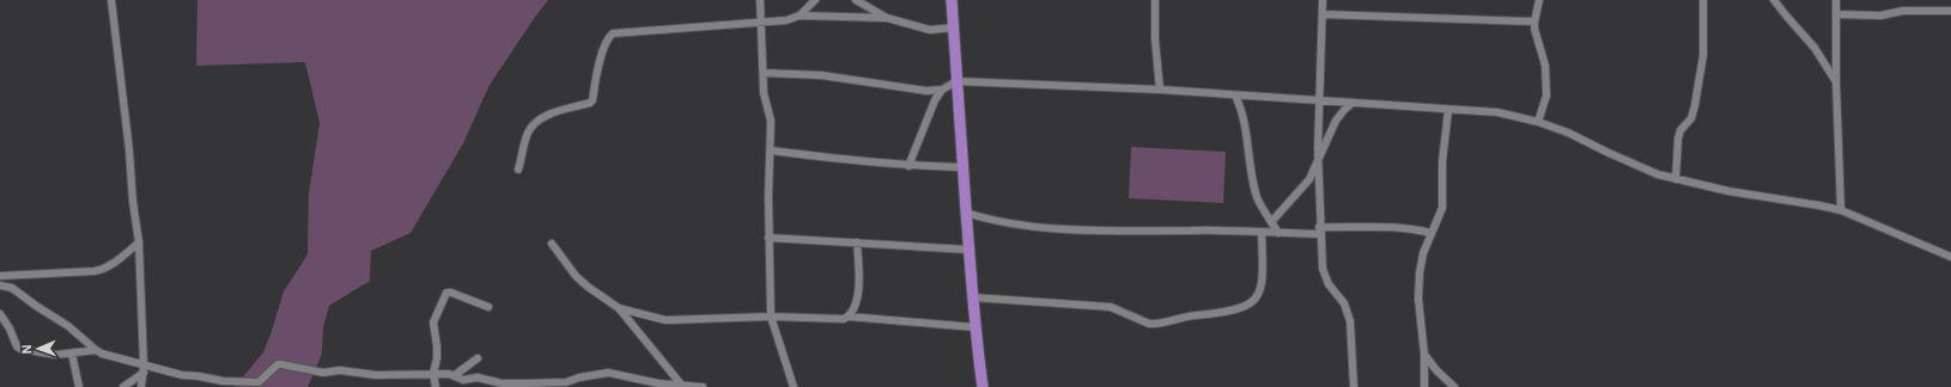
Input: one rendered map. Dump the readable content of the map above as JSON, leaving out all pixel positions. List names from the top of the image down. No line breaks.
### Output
{"north":"left"}
